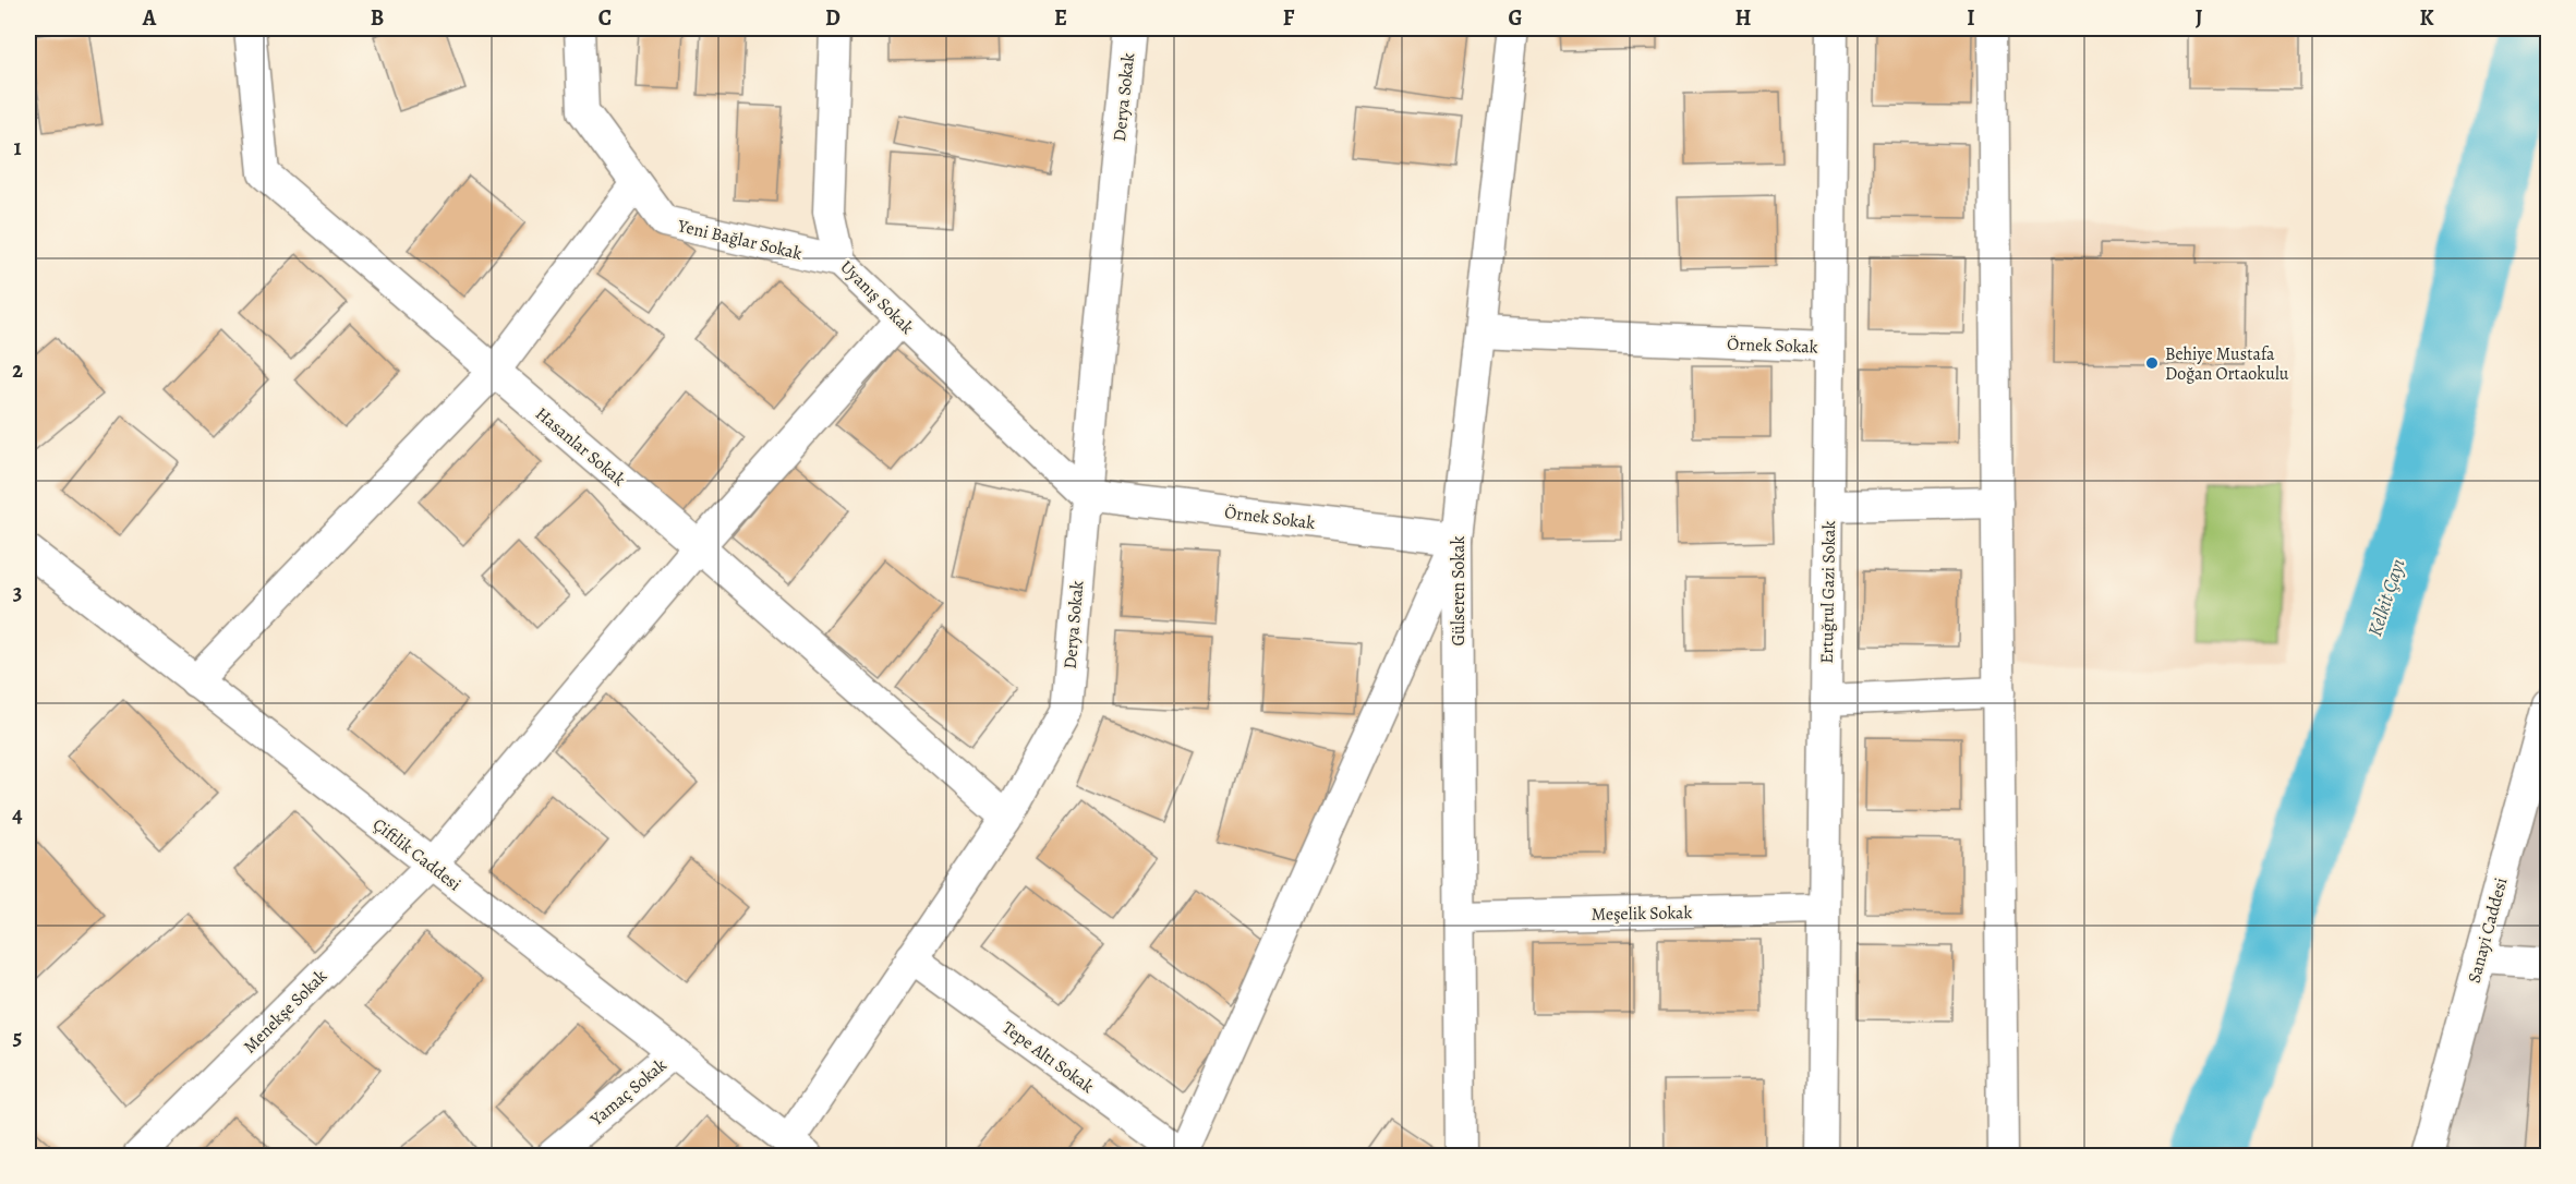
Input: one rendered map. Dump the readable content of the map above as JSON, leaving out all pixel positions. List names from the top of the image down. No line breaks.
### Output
{"streets":{"street":["Derya Sokak","Yeni Bağlar Sokak","Uyanış Sokak","Örnek Sokak","Hasanlar Sokak","Gülseren Sokak","Ertuğrul Gazi Sokak","Çiftlik Caddesi","Meşelik Sokak","Sanayi Caddesi","Menekşe Sokak","Tepe Altı Sokak","Yamaç Sokak"]},"crossings":[["Derya Sokak","Uyanış Sokak"],["Derya Sokak","Örnek Sokak"],["Derya Sokak","Hasanlar Sokak"],["Derya Sokak","Çiftlik Caddesi"],["Derya Sokak","Tepe Altı Sokak"],["Yeni Bağlar Sokak","Uyanış Sokak"],["Uyanış Sokak","Örnek Sokak"],["Uyanış Sokak","Menekşe Sokak"],["Örnek Sokak","Gülseren Sokak"],["Örnek Sokak","Ertuğrul Gazi Sokak"],["Hasanlar Sokak","Menekşe Sokak"],["Gülseren Sokak","Meşelik Sokak"],["Ertuğrul Gazi Sokak","Meşelik Sokak"],["Çiftlik Caddesi","Menekşe Sokak"],["Çiftlik Caddesi","Yamaç Sokak"]],"water":["Kelkit Çayı"],"places":["Behiye Mustafa Doğan Ortaokulu"],"grid":{"columns":["A","B","C","D","E","F","G","H","I","J","K"],"rows":["1","2","3","4","5"]}}
